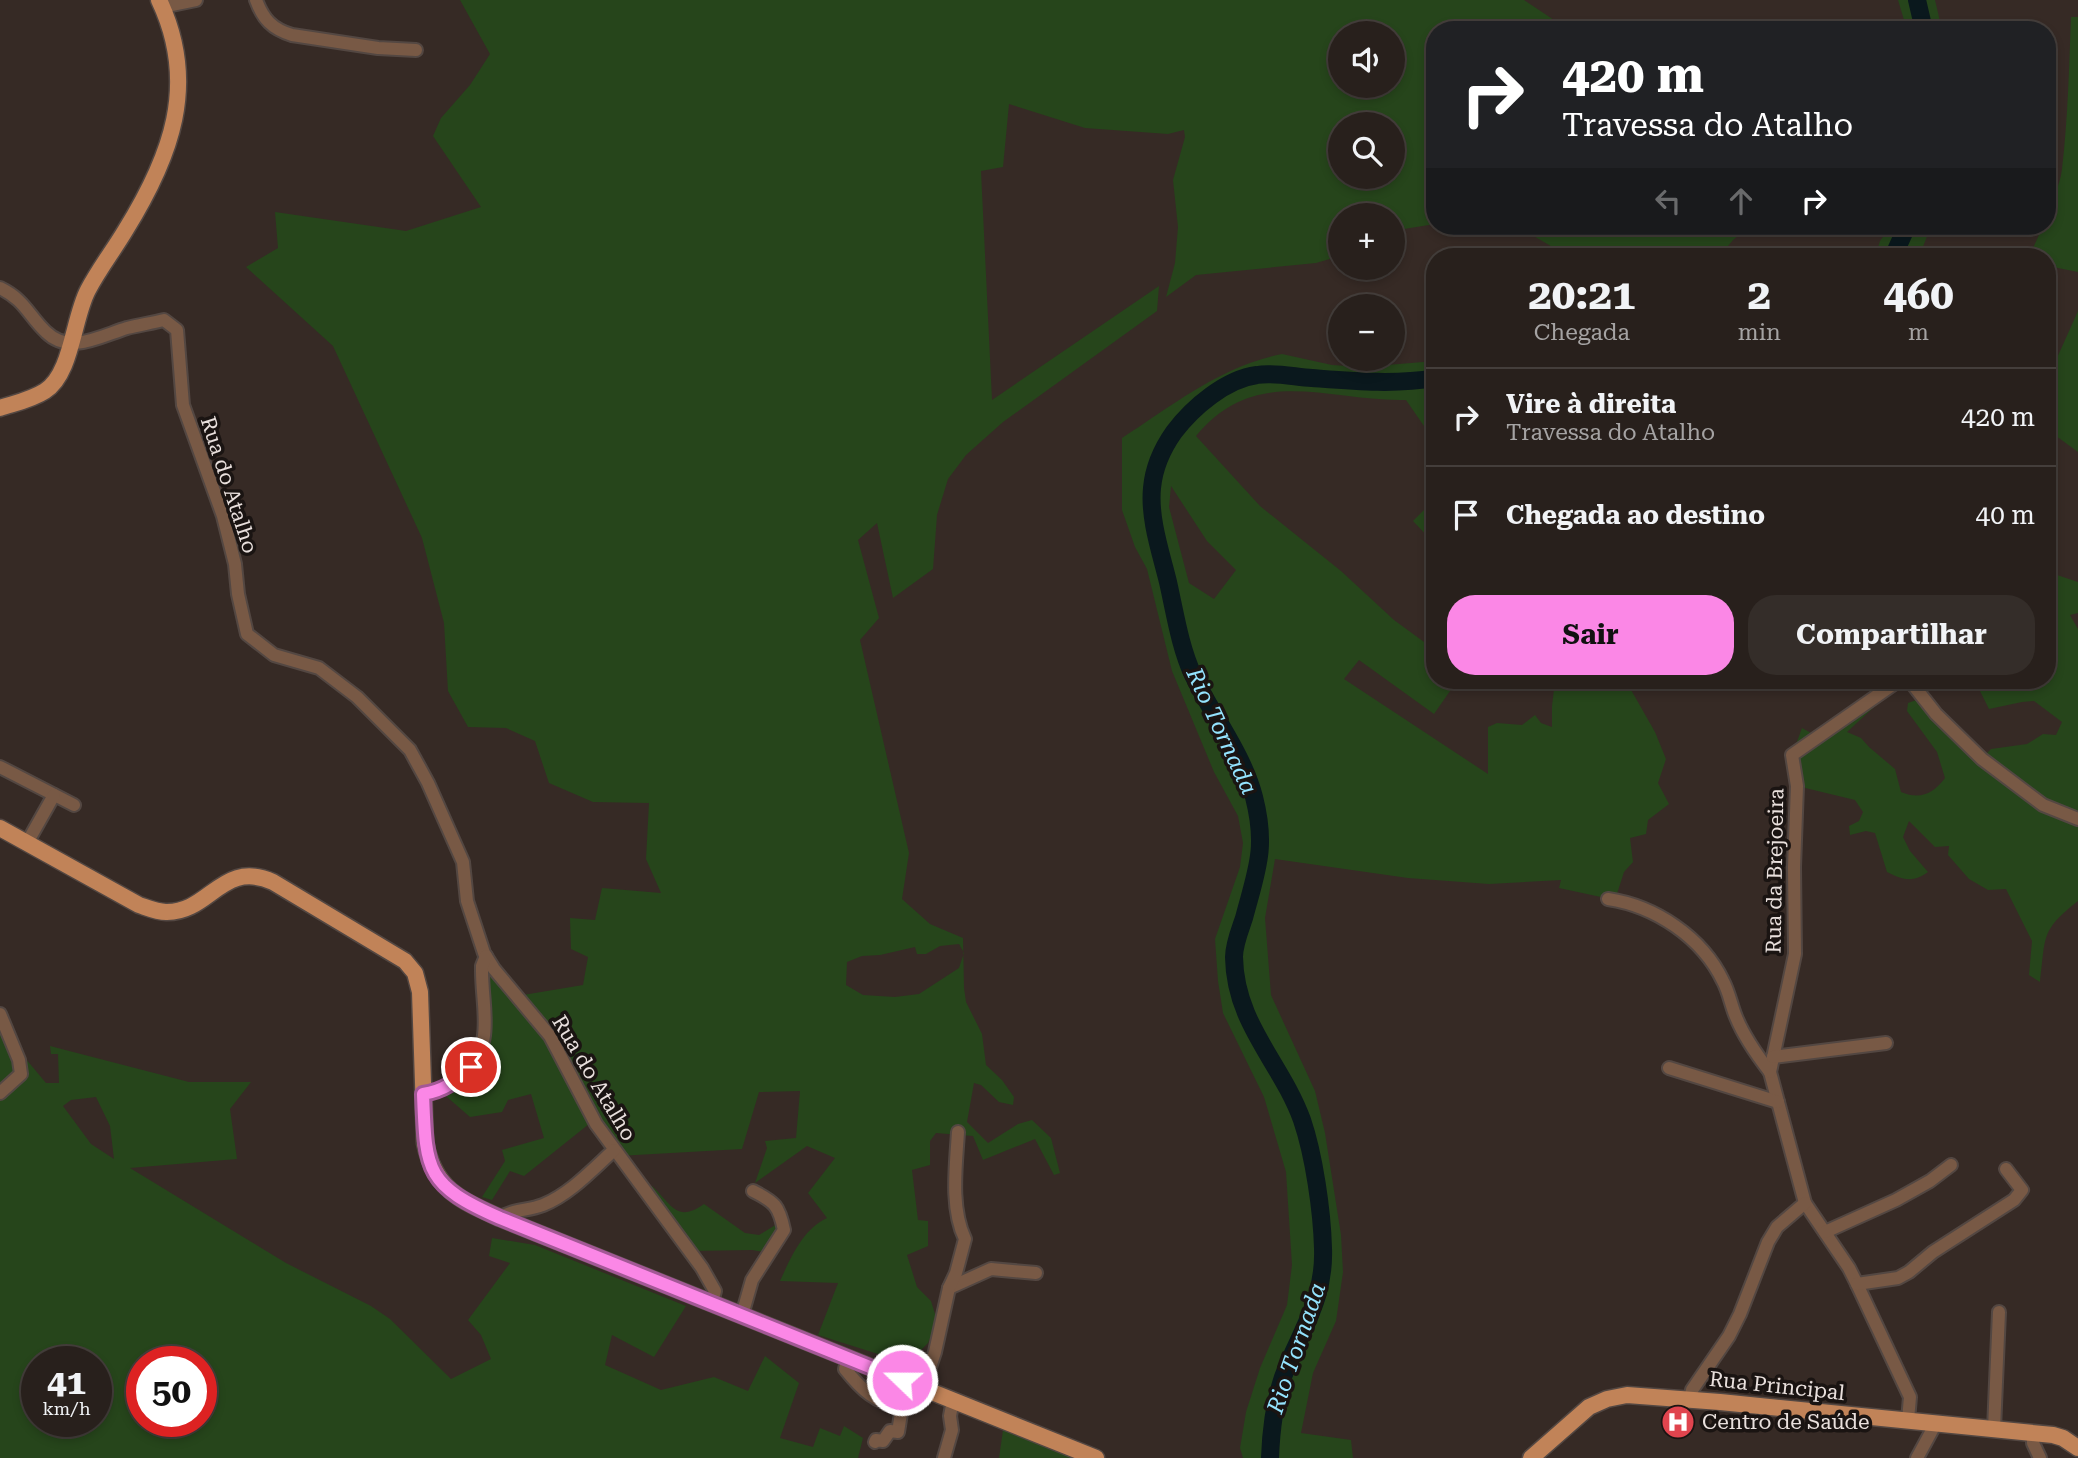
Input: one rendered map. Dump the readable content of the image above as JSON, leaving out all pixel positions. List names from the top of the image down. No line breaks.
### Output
{"streets":{"main road":["Rua Principal"],"street":["Rua do Atalho","Rua da Brejoeira"]},"crossings":[["Rua da Brejoeira","Rua Principal"]],"water":["Rio Tornada"],"places":{"hospital":["Centro de Saúde"]},"page":{"map_buttons":["+","−"],"turn":["420 m","Travessa do Atalho"],"eta":["20:21","Chegada","2","min","460","m"],"list":[{"name":"Vire à direita","note":"Travessa do Atalho","value":"420 m"},{"name":"Chegada ao destino","value":"40 m"}],"buttons":["Sair","Compartilhar"],"speed":"41 km/h","limit":"50"}}
